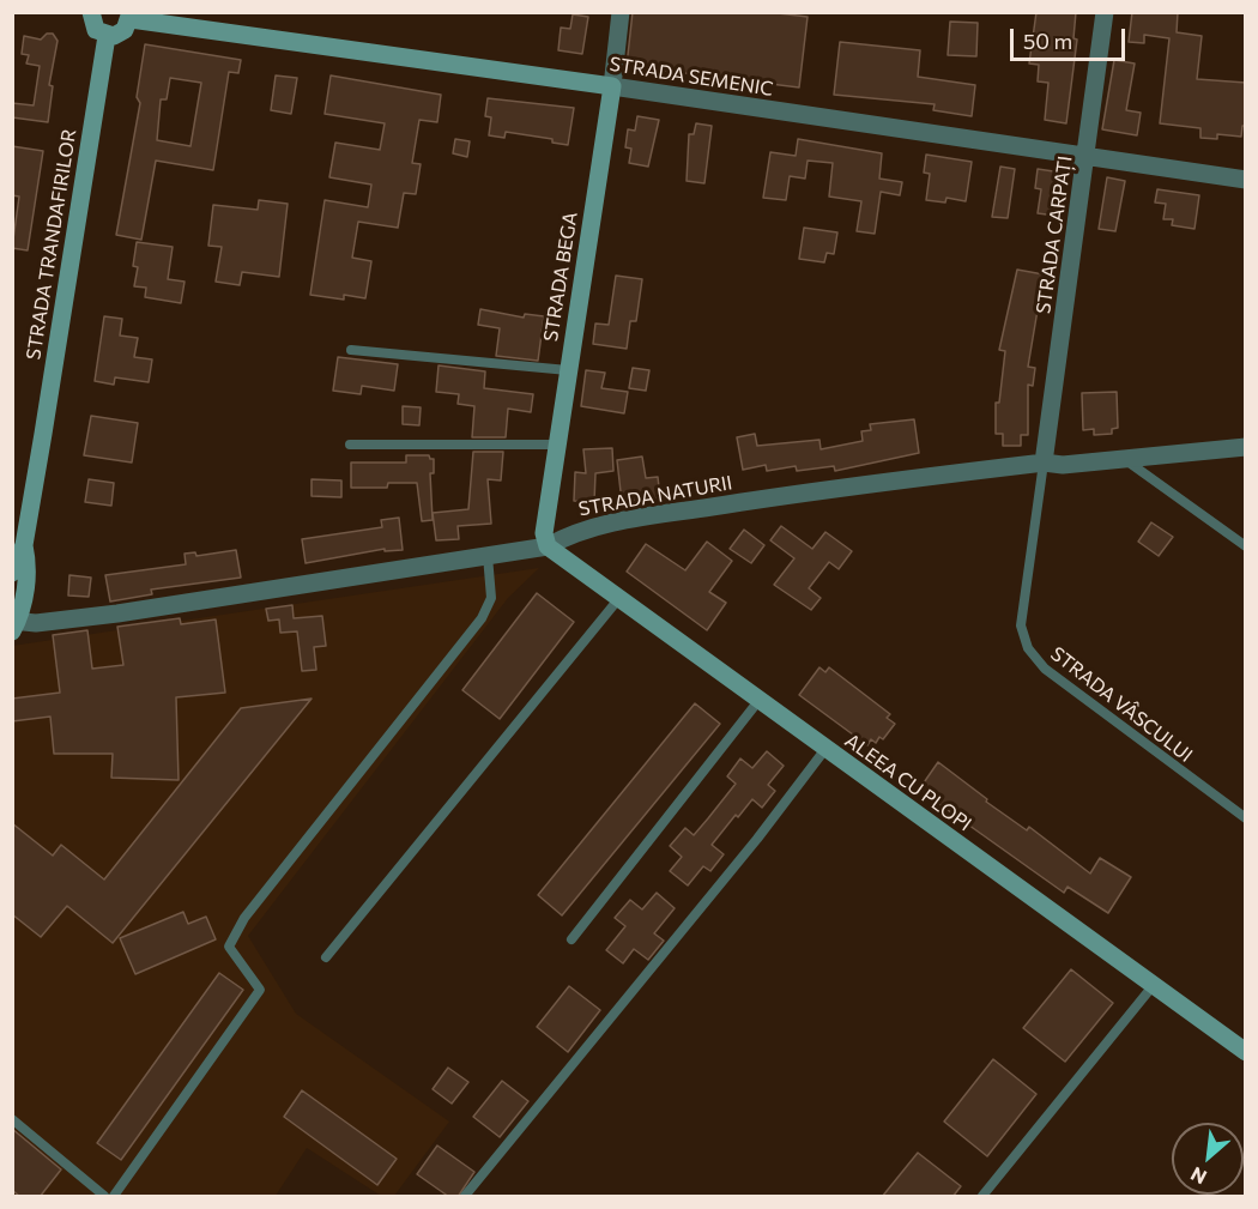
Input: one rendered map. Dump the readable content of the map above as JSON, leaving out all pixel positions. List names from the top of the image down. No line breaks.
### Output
{"streets":{"street":["STRADA SEMENIC","STRADA CARPAȚI","STRADA TRANDAFIRILOR","STRADA BEGA","STRADA NATURII","ALEEA CU PLOPI"],"lane":["STRADA VÂSCULUI"]},"crossings":[["STRADA SEMENIC","STRADA CARPAȚI"],["STRADA SEMENIC","STRADA BEGA"],["STRADA CARPAȚI","STRADA NATURII"],["STRADA CARPAȚI","STRADA VÂSCULUI"],["STRADA TRANDAFIRILOR","STRADA NATURII"],["STRADA BEGA","STRADA NATURII"],["STRADA BEGA","ALEEA CU PLOPI"],["STRADA NATURII","STRADA VÂSCULUI"],["STRADA NATURII","ALEEA CU PLOPI"]],"scale_bar":"50 m","north":"bottom left"}
